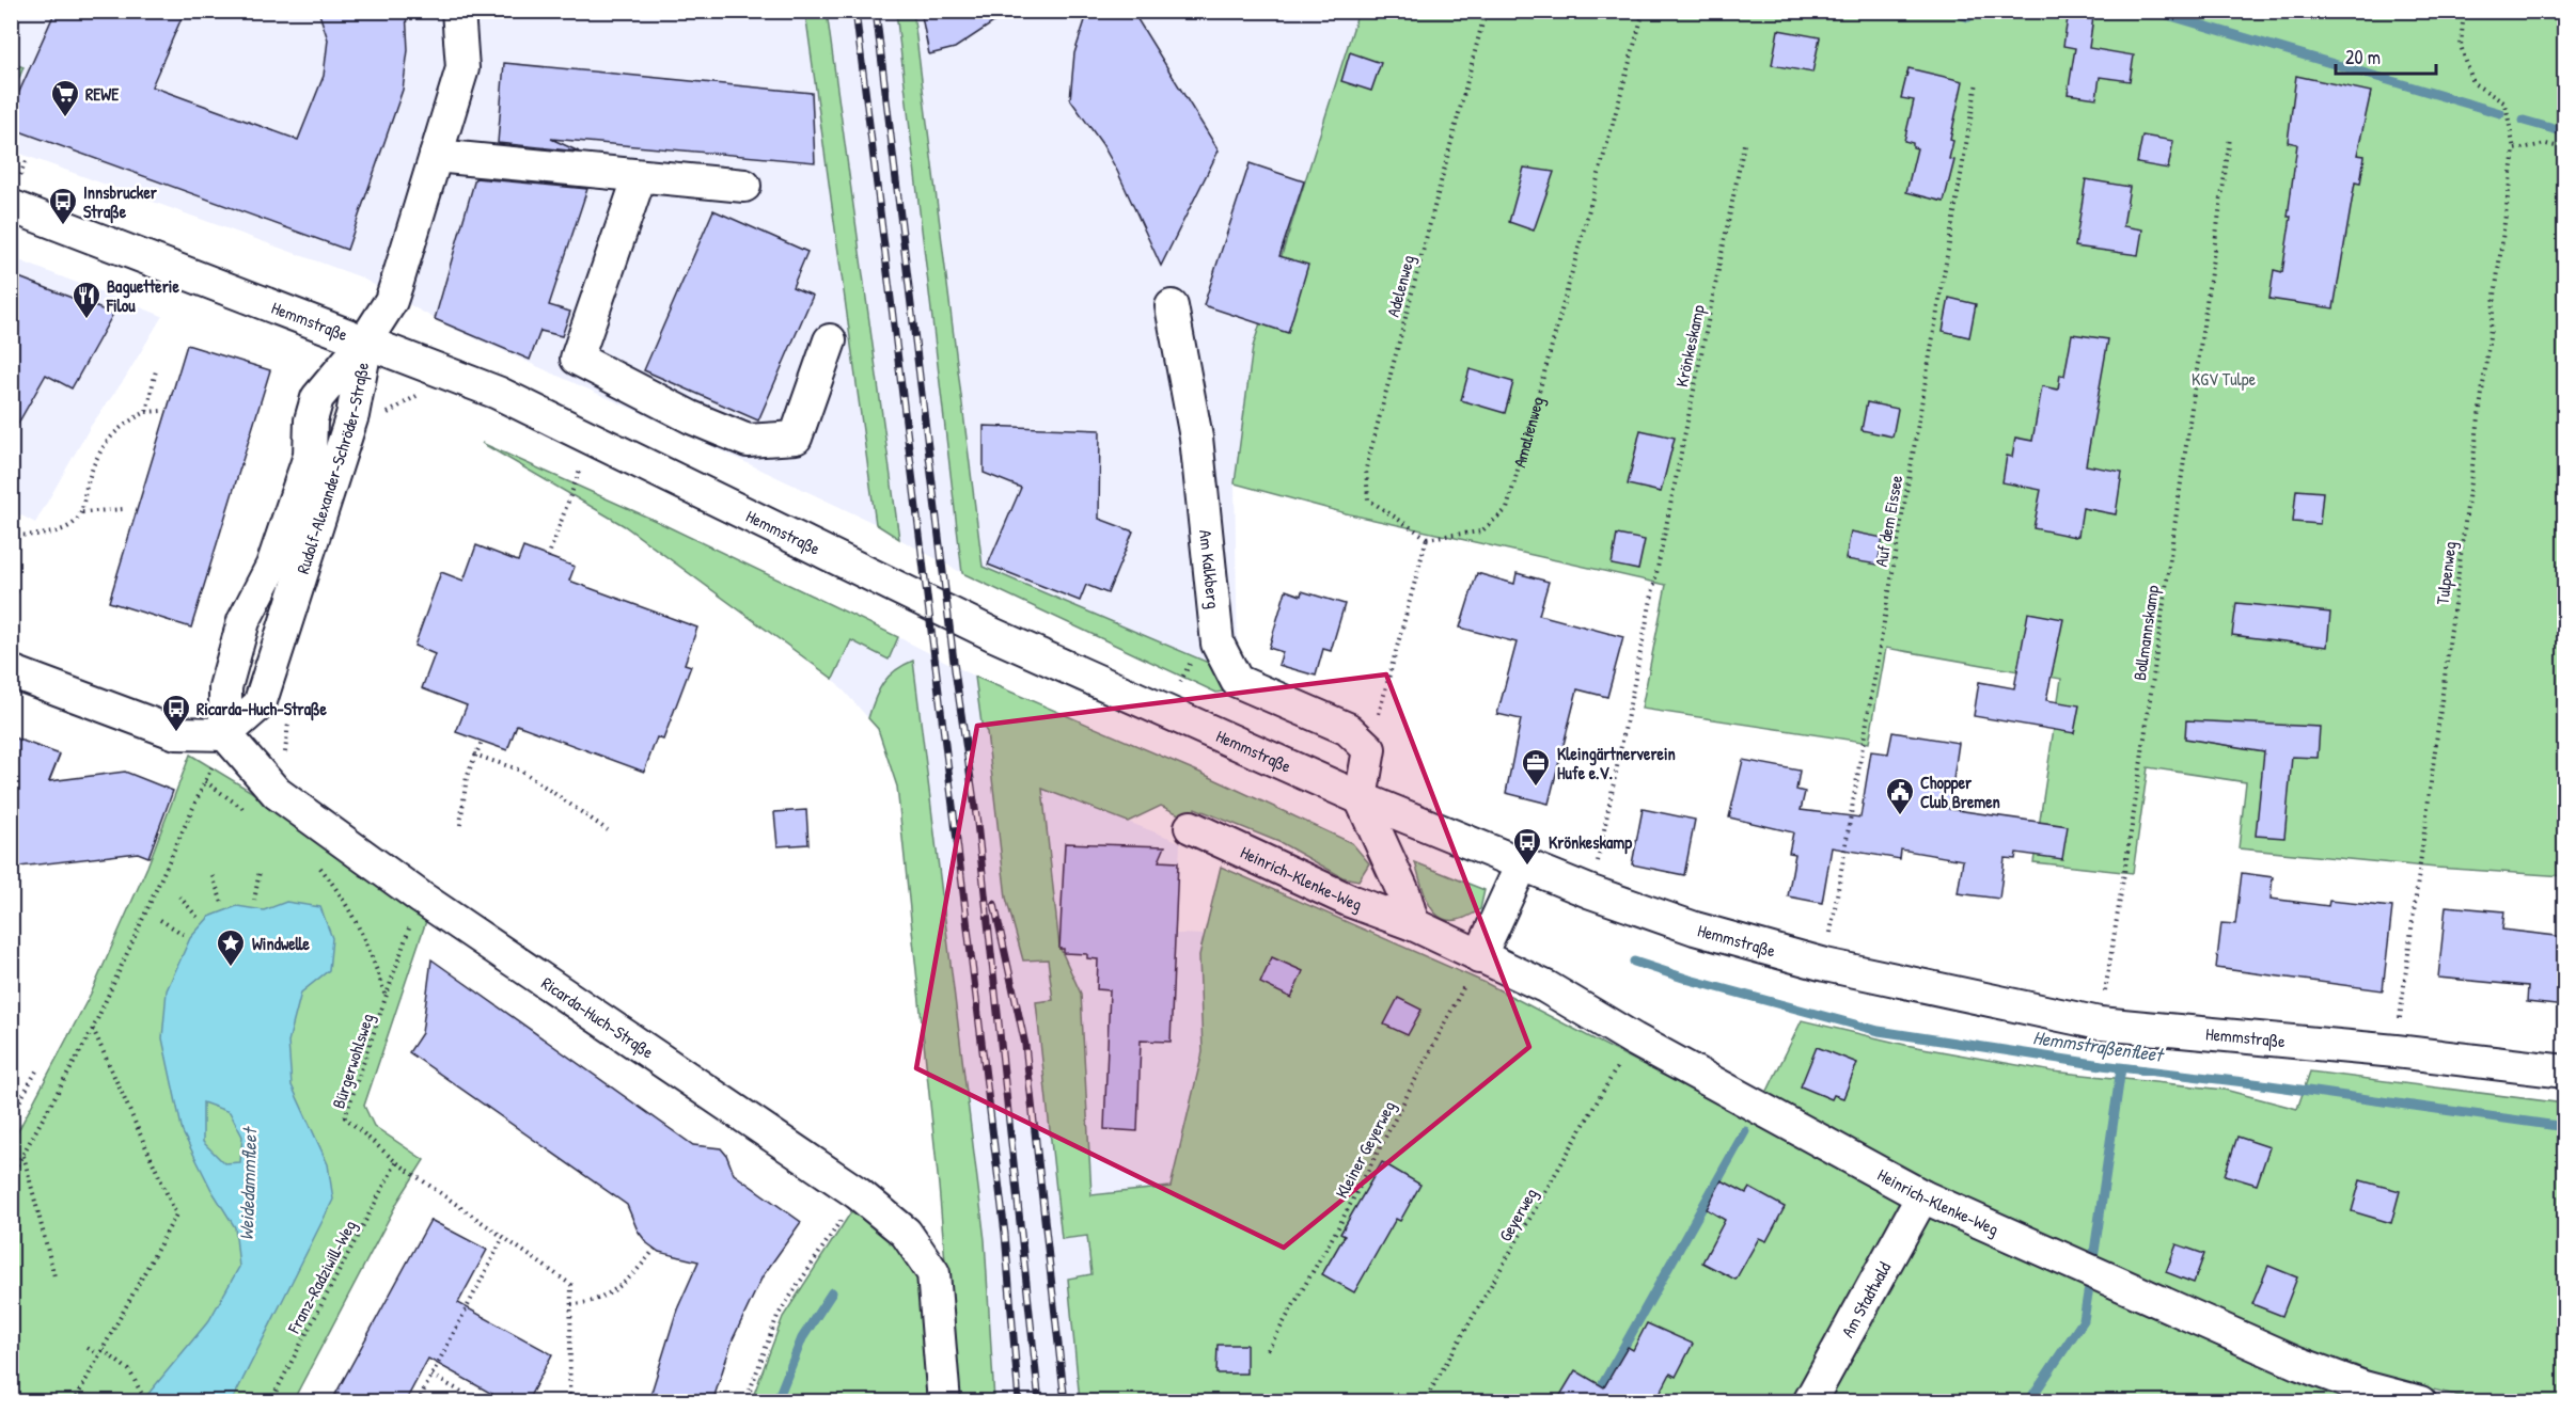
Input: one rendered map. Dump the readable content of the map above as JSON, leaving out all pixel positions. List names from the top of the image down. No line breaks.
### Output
{"streets":{"street":["Hemmstraße","Rudolf-Alexander-Schröder-Straße","Am Kalkberg","Heinrich-Klenke-Weg","Ricarda-Huch-Straße","Am Stadtwald"],"path":["Adelenweg","Krönkeskamp","Amalienweg","Auf dem Eissee","Tulpenweg","Bollmannskamp","Bürgerwohlsweg","Kleiner Geyerweg","Geyerweg","Franz-Radziwill-Weg"]},"crossings":[["Adelenweg","Amalienweg"],["Hemmstraße","Krönkeskamp"],["Hemmstraße","Rudolf-Alexander-Schröder-Straße"],["Hemmstraße","Auf dem Eissee"],["Hemmstraße","Tulpenweg"],["Hemmstraße","Bollmannskamp"],["Rudolf-Alexander-Schröder-Straße","Ricarda-Huch-Straße"],["Heinrich-Klenke-Weg","Kleiner Geyerweg"],["Heinrich-Klenke-Weg","Geyerweg"],["Heinrich-Klenke-Weg","Am Stadtwald"],["Ricarda-Huch-Straße","Bürgerwohlsweg"],["Bürgerwohlsweg","Franz-Radziwill-Weg"]],"water":["Hemmstraßenfleet","Weidedammfleet"],"parks":["KGV Tulpe"],"places":{"supermarket":["REWE"],"bus stop":["Innsbrucker Straße","Ricarda-Huch-Straße","Krönkeskamp"],"restaurant":["Baguetterie Filou"],"office":["Kleingärtnerverein Hufe e.V."],"public building":["Chopper Club Bremen"],"place":["Windwelle"]},"scale_bar":"20 m"}
